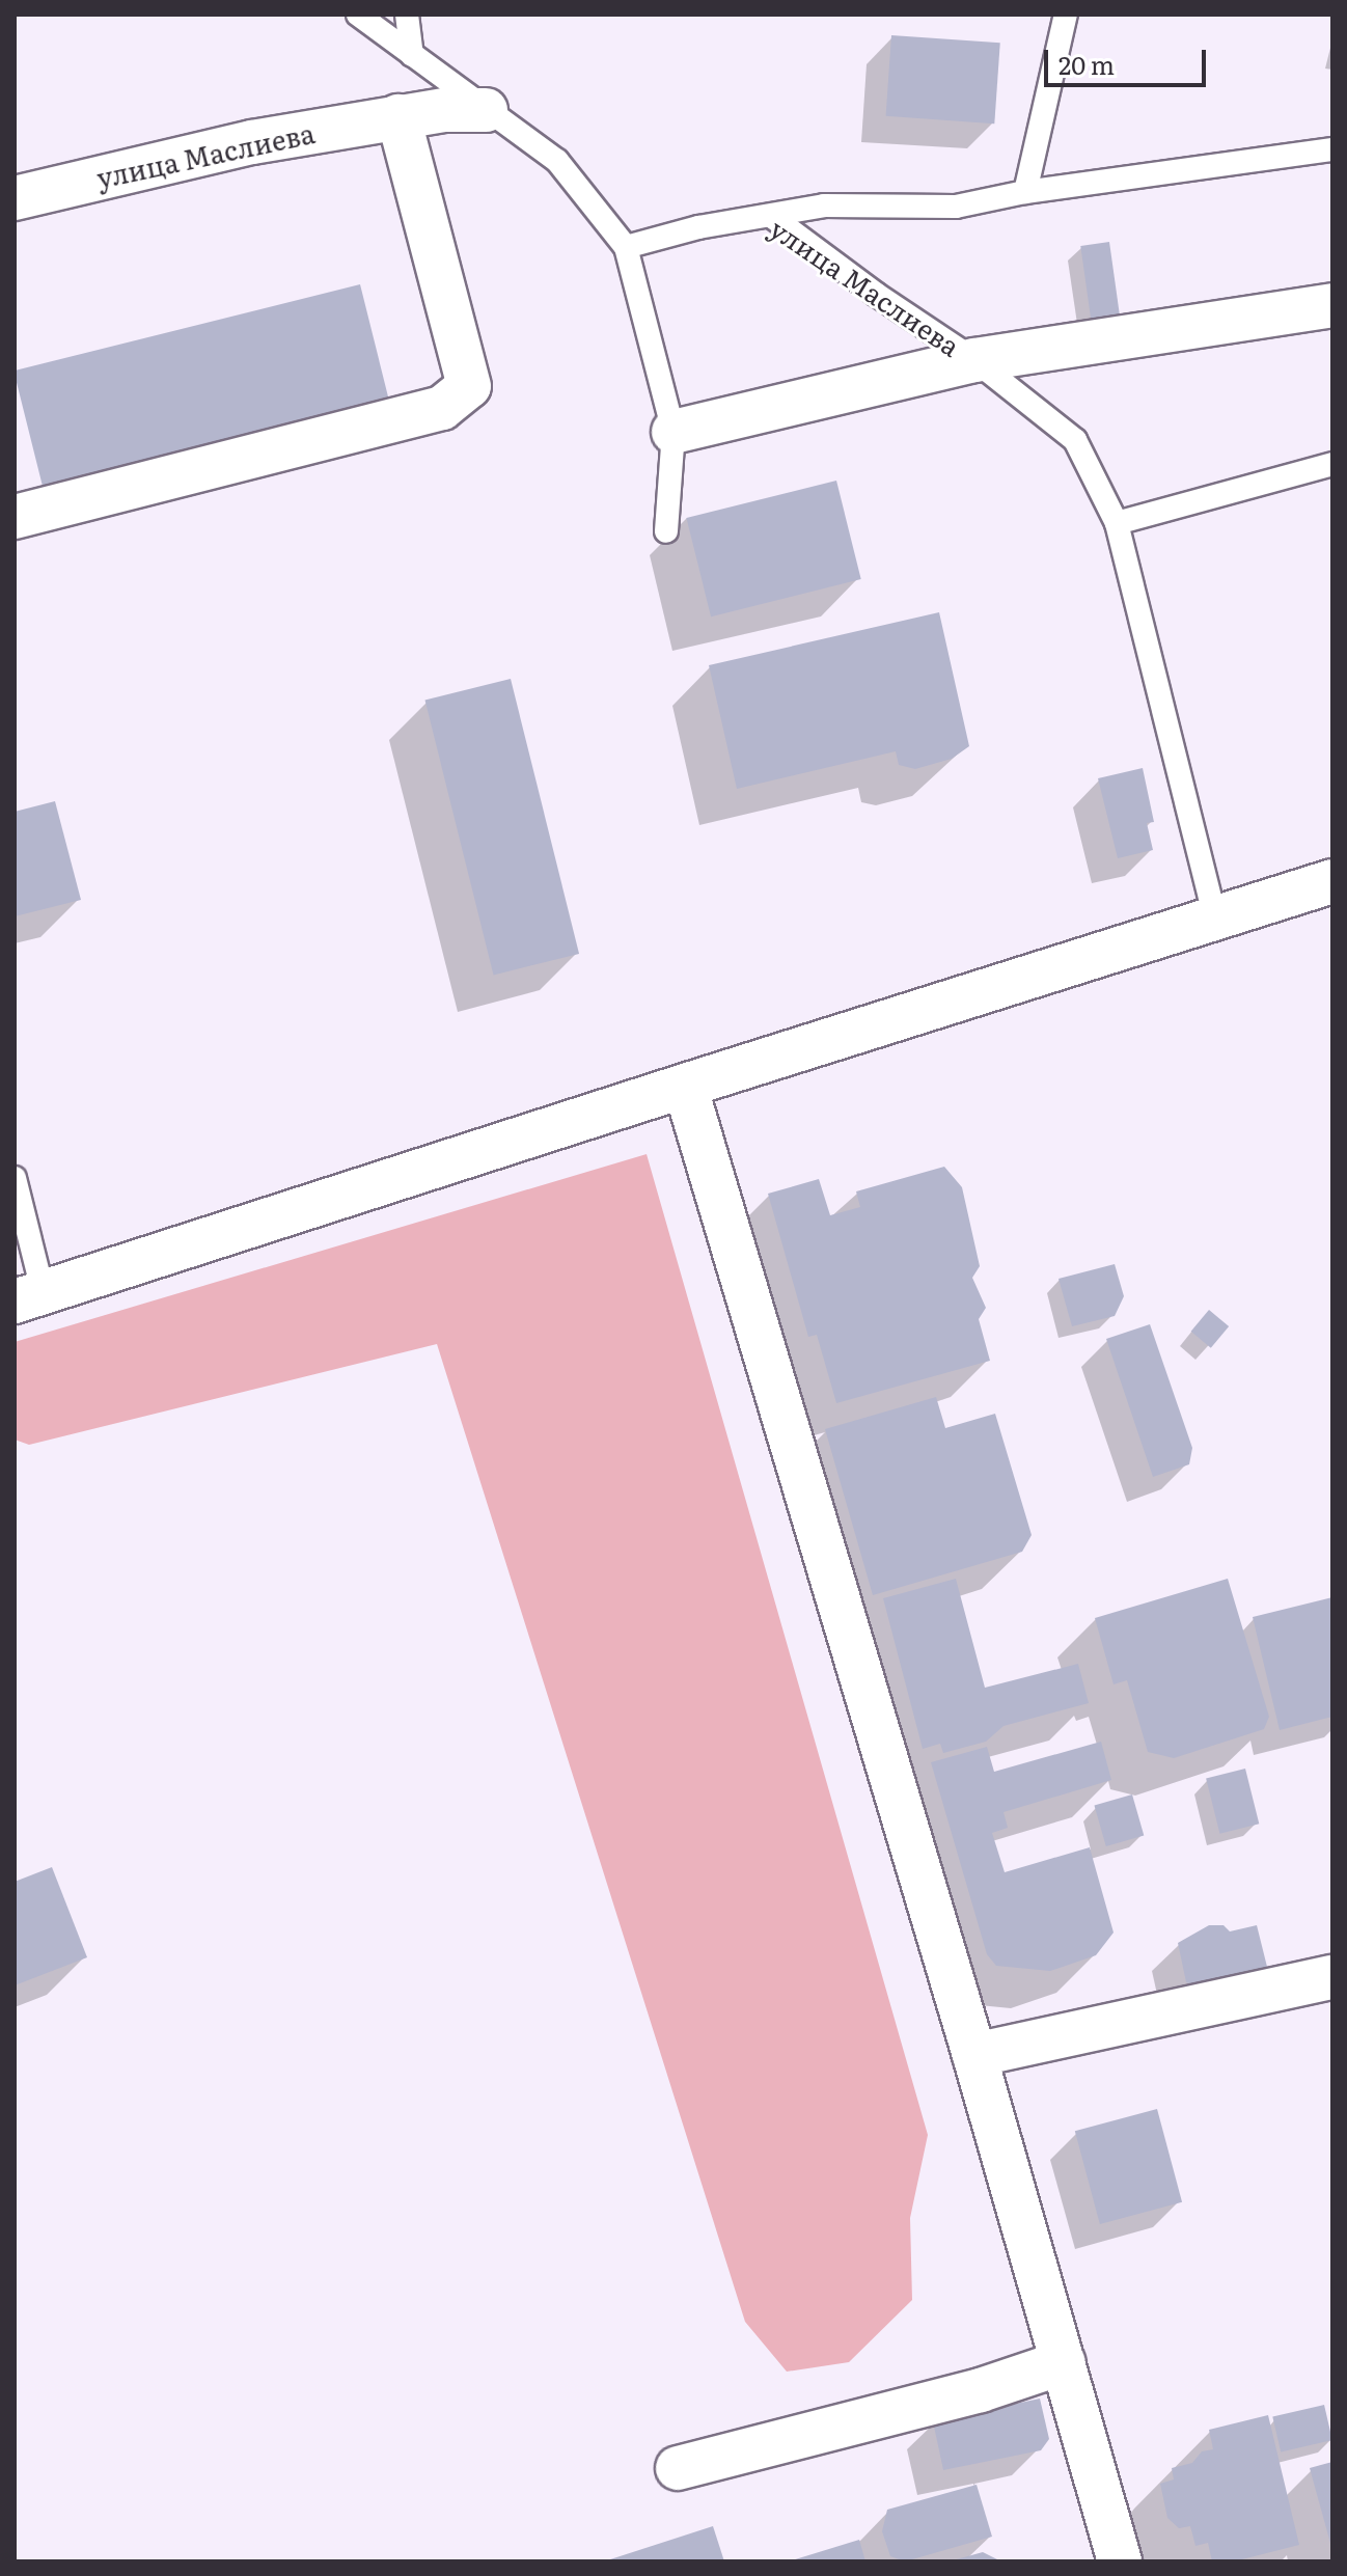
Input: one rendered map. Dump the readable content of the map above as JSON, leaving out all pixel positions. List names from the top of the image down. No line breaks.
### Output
{"streets":{"street":["улица Маслиева"]},"scale_bar":"20 m"}
